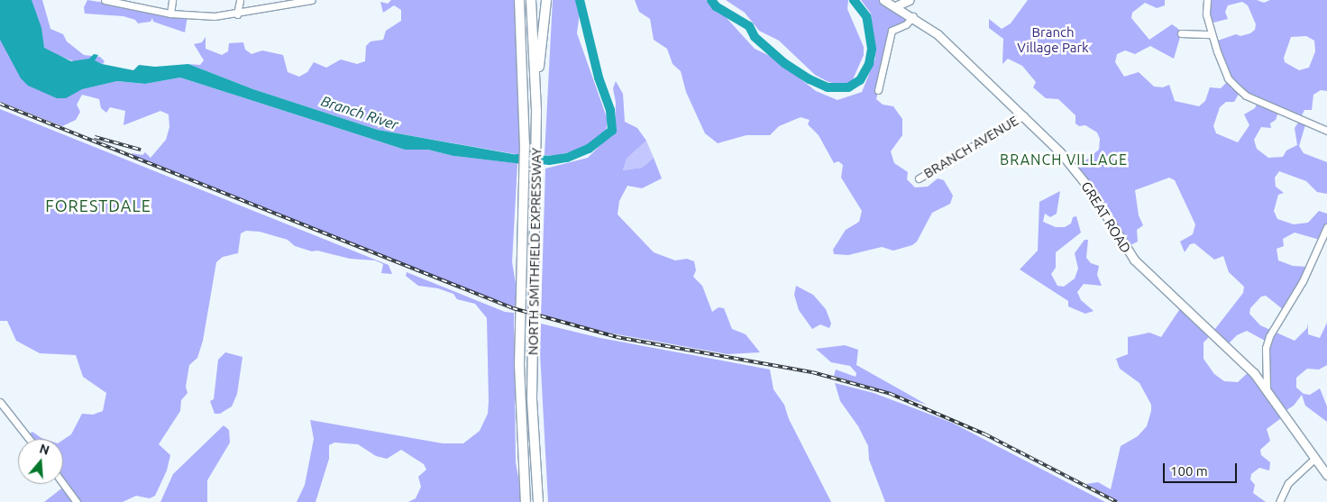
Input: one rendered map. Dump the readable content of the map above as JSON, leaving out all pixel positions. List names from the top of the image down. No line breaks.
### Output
{"streets":{"highway":["NORTH SMITHFIELD EXPRESSWAY"],"main road":["GREAT ROAD"],"street":["BRANCH AVENUE"]},"crossings":[["BRANCH AVENUE","GREAT ROAD"]],"districts":["BRANCH VILLAGE","FORESTDALE"],"water":["Branch River"],"parks":["Branch Village Park"],"scale_bar":"100 m","north":"top"}
